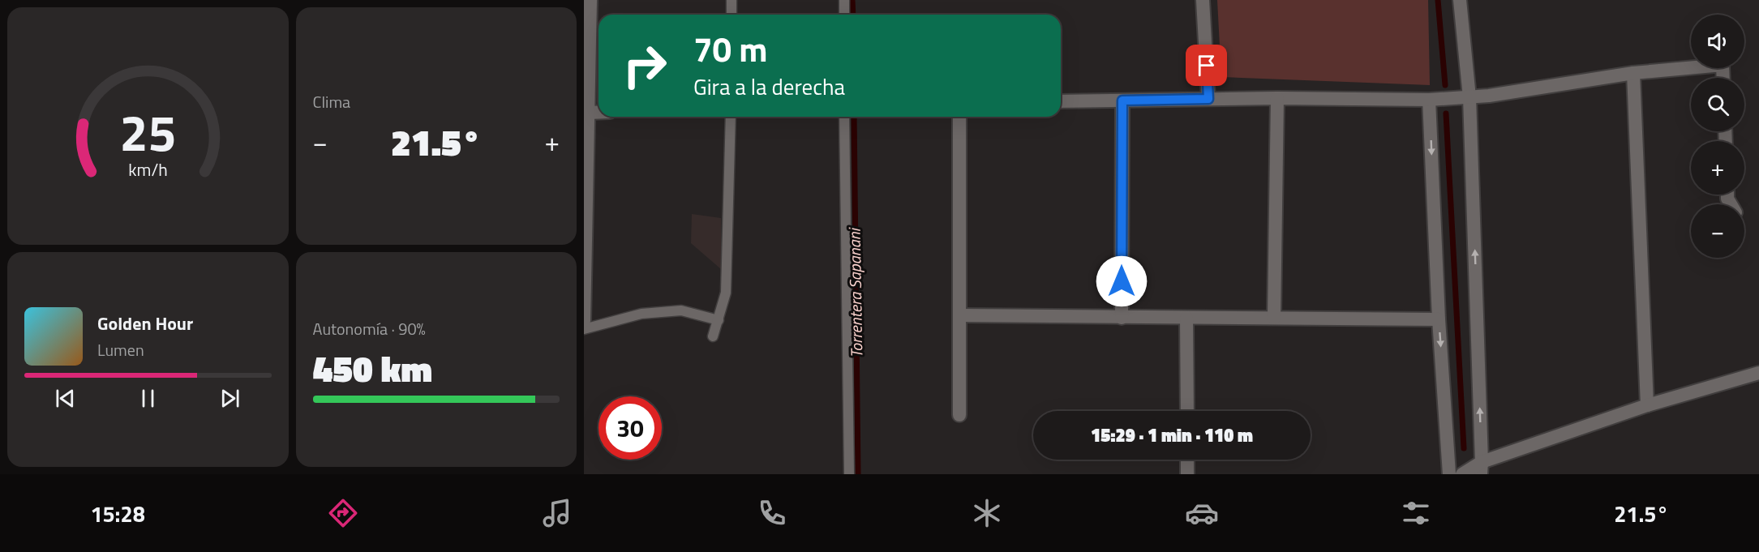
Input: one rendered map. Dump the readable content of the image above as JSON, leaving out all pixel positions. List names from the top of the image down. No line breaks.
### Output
{"water":["Torrentera Sapanani"],"page":{"tile":["Clima",["Autonomía · 90%","450 km"]],"map_buttons":["+","−"],"turn":["70 m","Gira a la derecha"],"heat":["−","21.5°","+"],"song":["Golden Hour","Lumen"],"limit":"30","trip":"15:29 · 1 min · 110 m","tabs":["15:28","21.5°"],"gauge":["25","km/h"]}}
